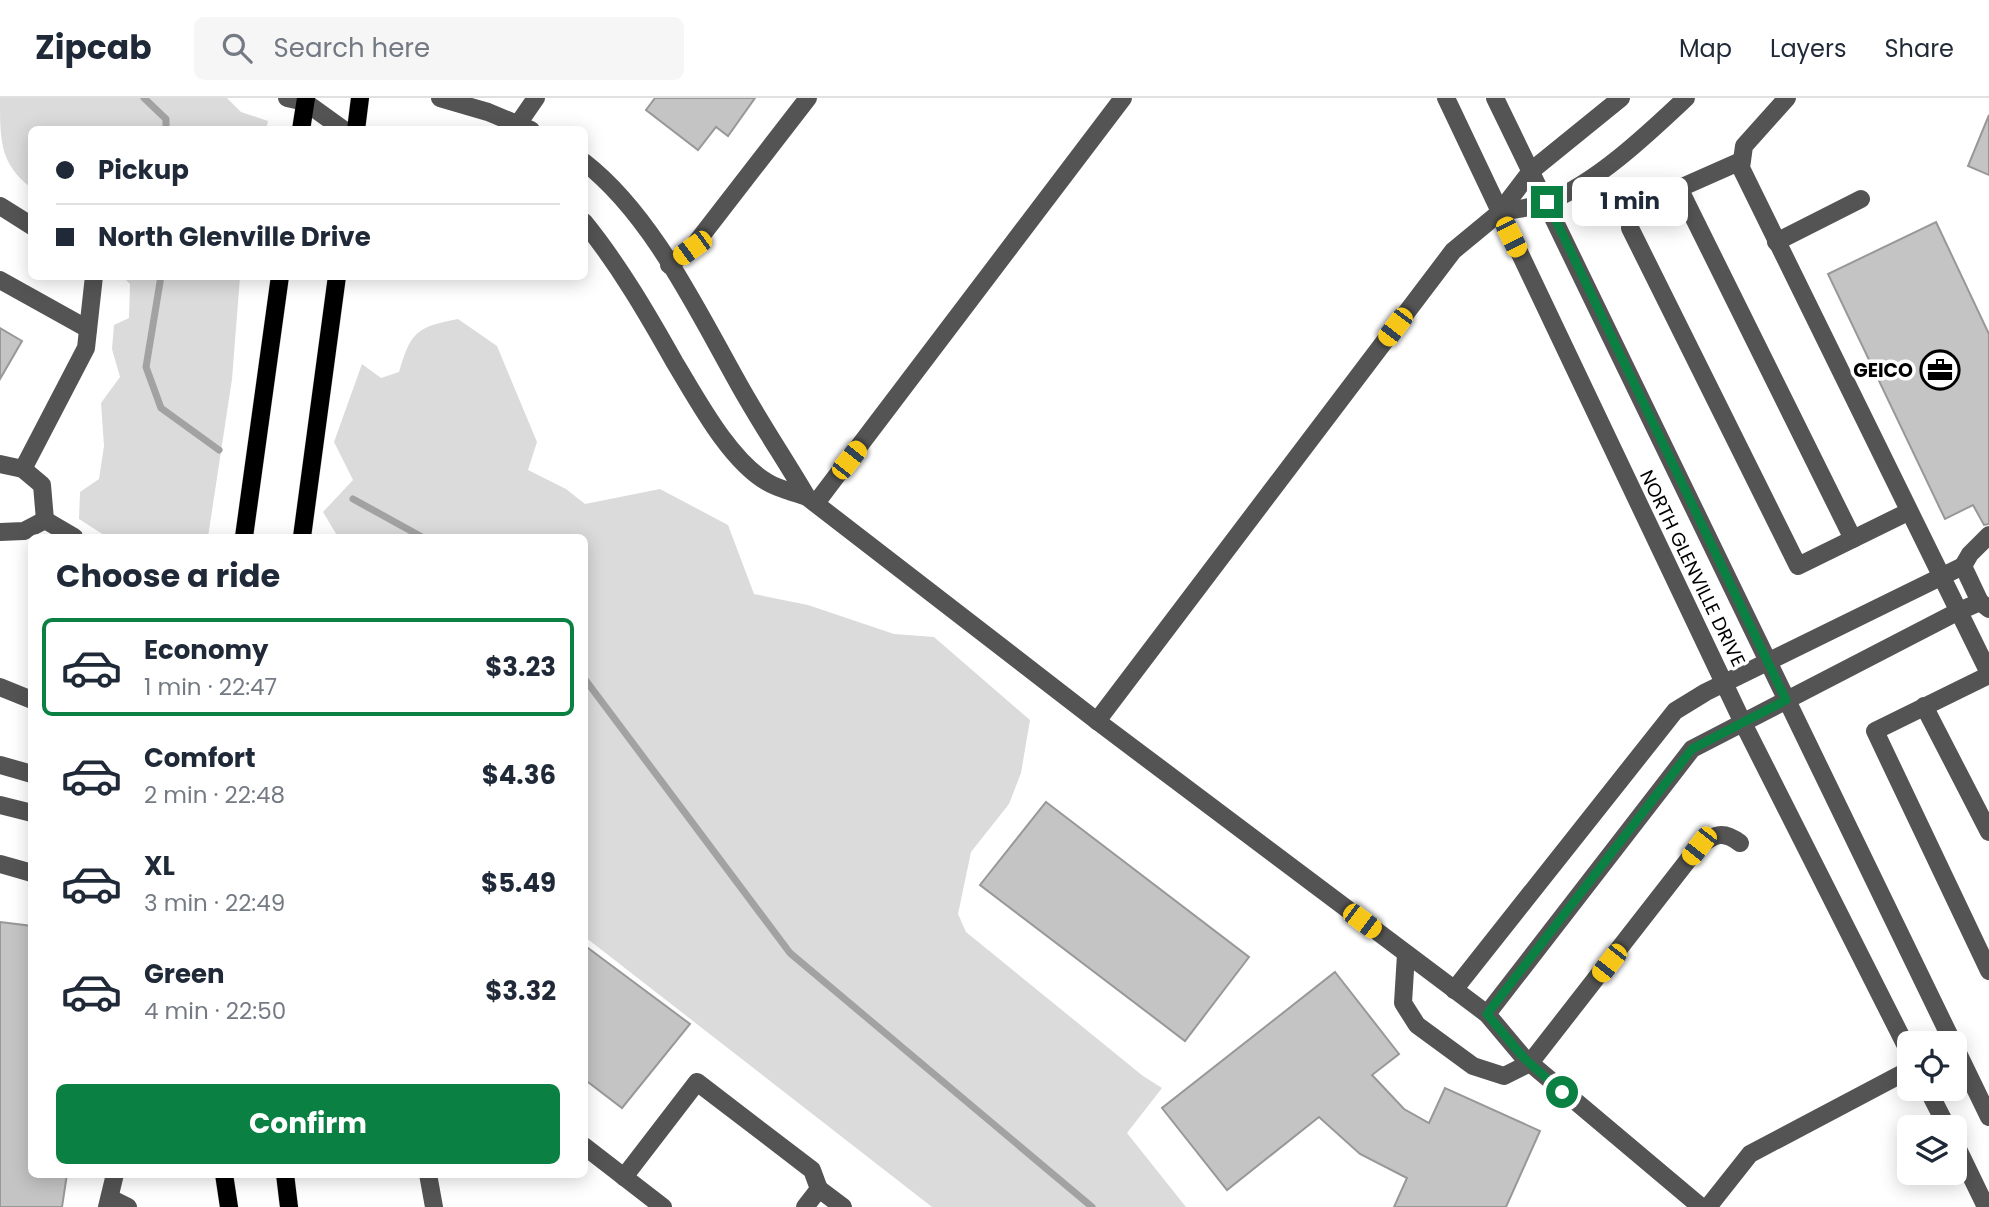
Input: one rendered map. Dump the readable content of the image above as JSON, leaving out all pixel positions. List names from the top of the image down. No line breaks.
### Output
{"streets":{"street":["NORTH GLENVILLE DRIVE"]},"places":{"office":["GEICO"]},"page":{"header":"Zipcab","search":"Search here","nav":["Map","Layers","Share"],"banner":["Pickup","North Glenville Drive"],"bubble":"1 min","heading":"Choose a ride","list":[{"name":"Economy","note":"1 min · 22:47","value":"$3.23"},{"name":"Comfort","note":"2 min · 22:48","value":"$4.36"},{"name":"XL","note":"3 min · 22:49","value":"$5.49"},{"name":"Green","note":"4 min · 22:50","value":"$3.32"}],"buttons":"Confirm"}}
